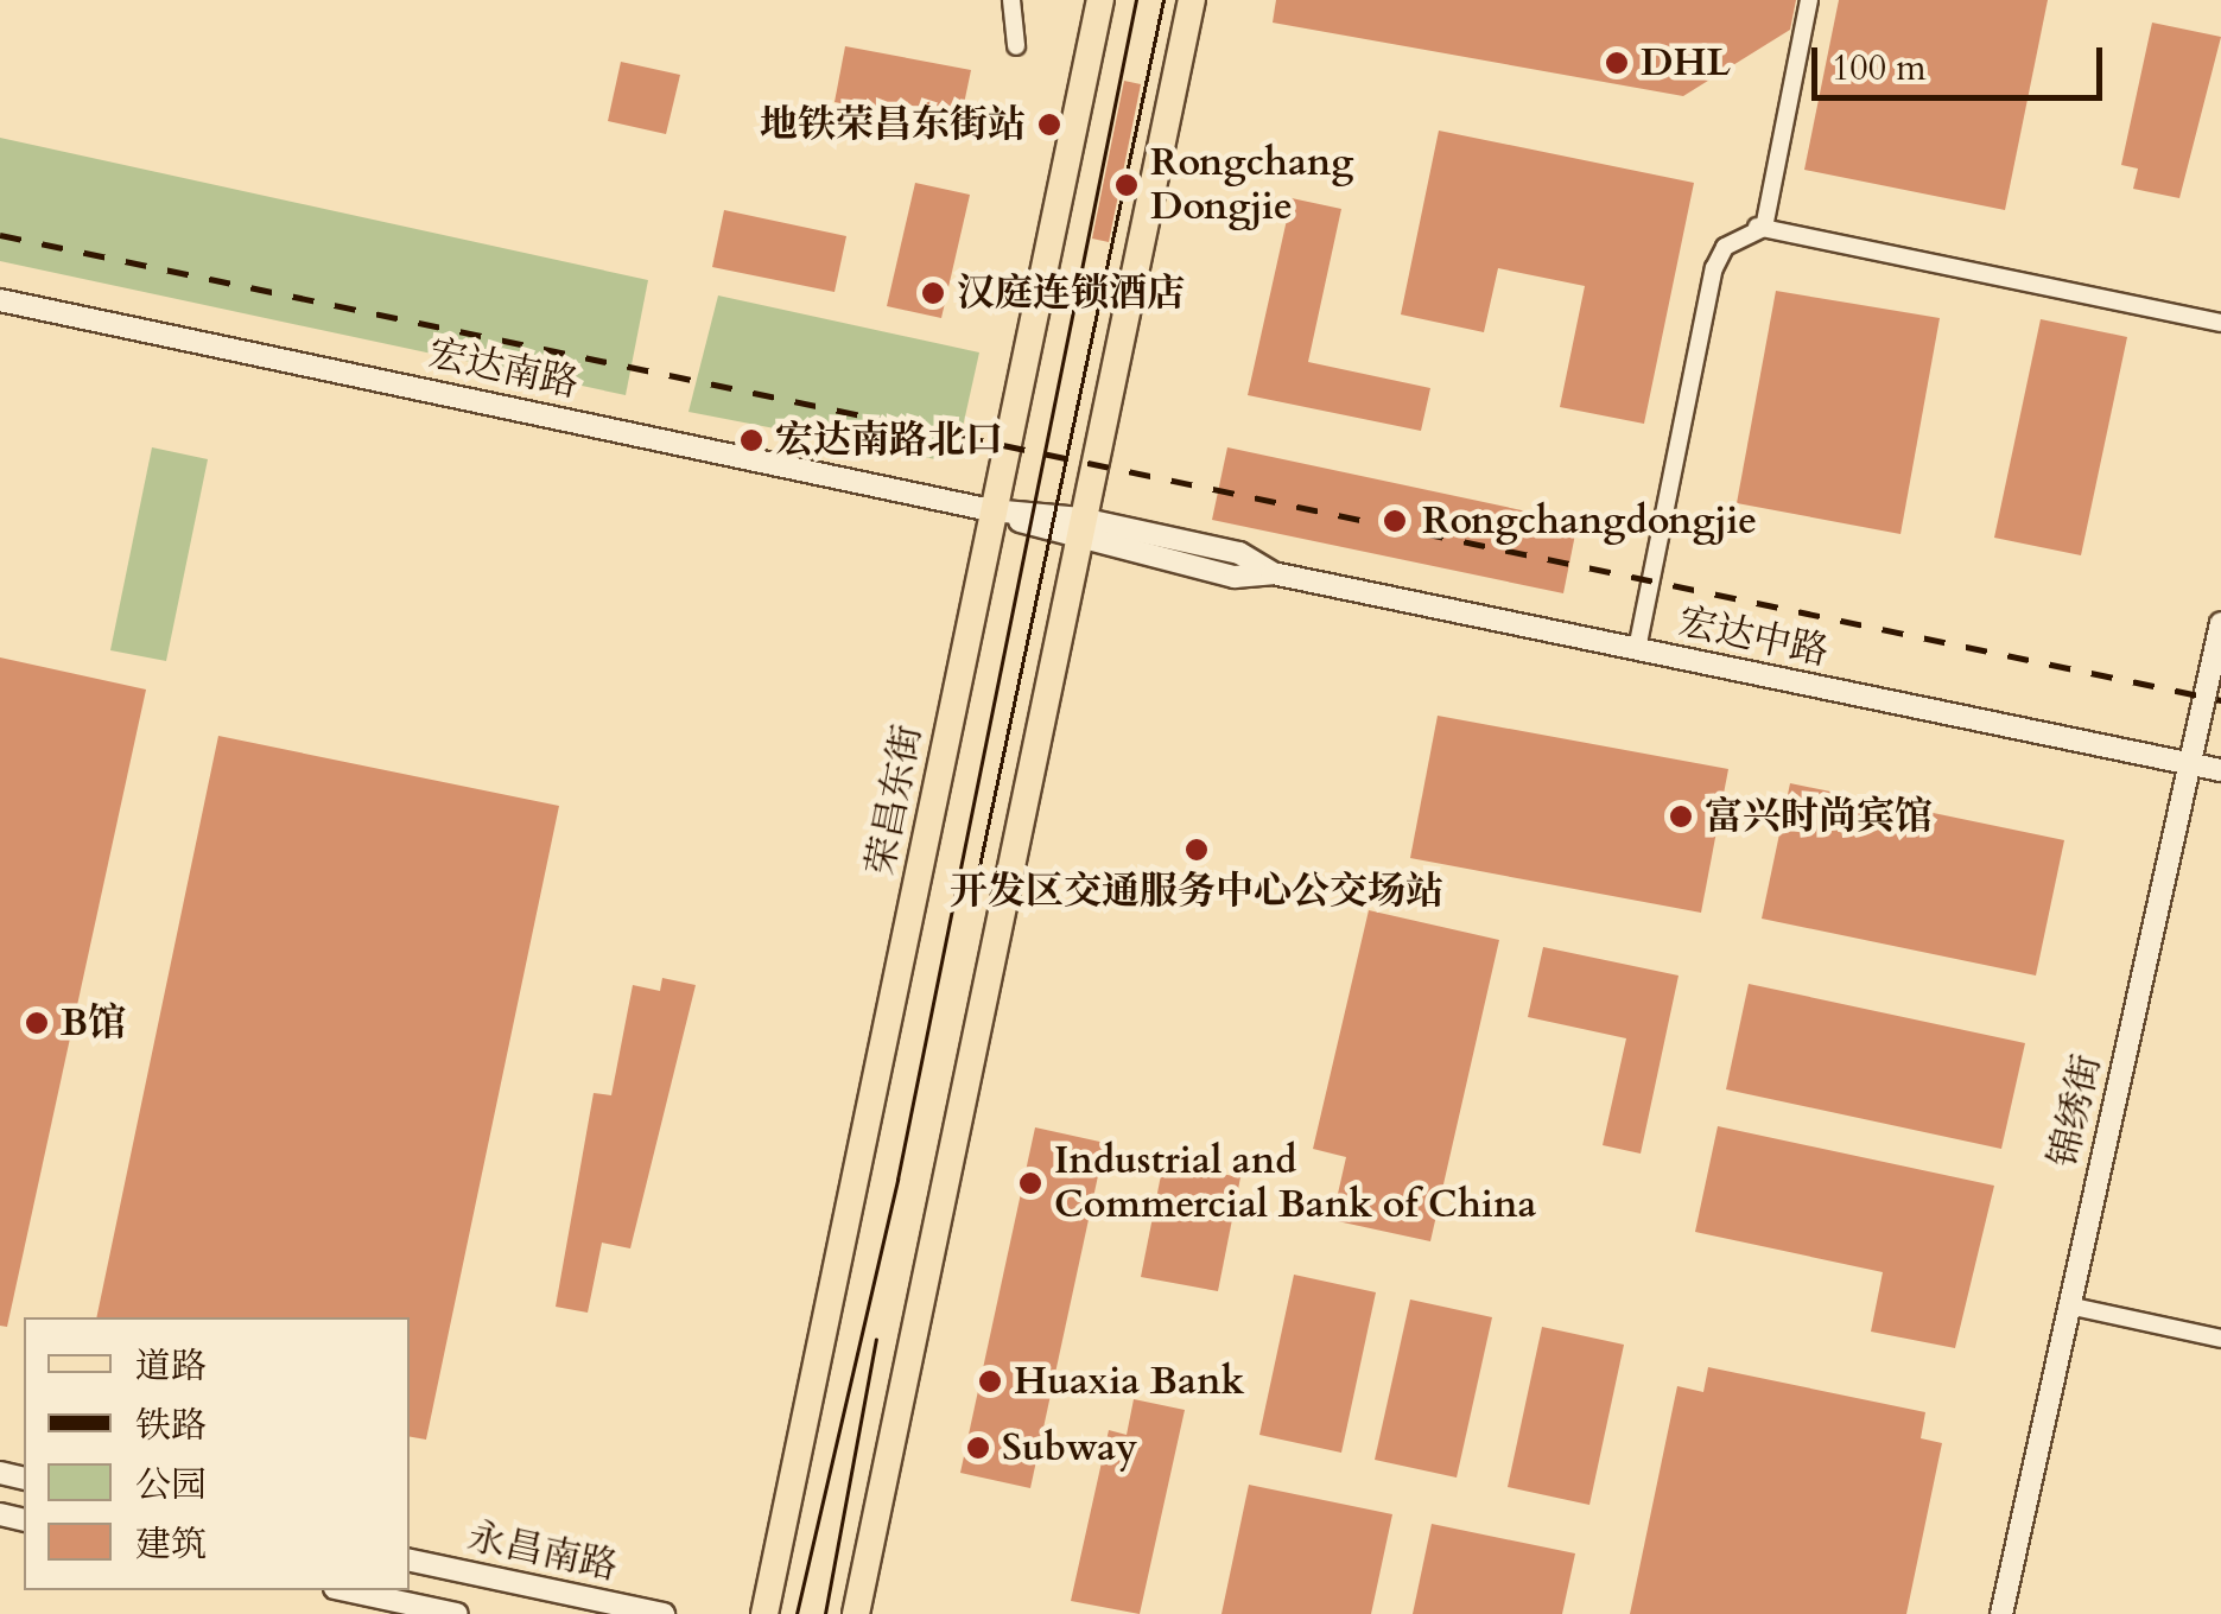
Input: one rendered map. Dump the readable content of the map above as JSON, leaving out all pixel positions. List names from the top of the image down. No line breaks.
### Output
{"streets":{"main road":["荣昌东街"],"street":["宏达南路","宏达中路","锦绣街","永昌南路"]},"crossings":[["宏达南路","宏达中路"],["宏达南路","荣昌东街"],["宏达中路","锦绣街"]],"places":["DHL","地铁荣昌东街站","Rongchang Dongjie","汉庭连锁酒店","宏达南路北口","Rongchangdongjie","富兴时尚宾馆","开发区交通服务中心公交场站","B馆","Industrial and Commercial Bank of China","Huaxia Bank","Subway"],"legend":["道路","铁路","公园","建筑"],"scale_bar":"100 m"}
